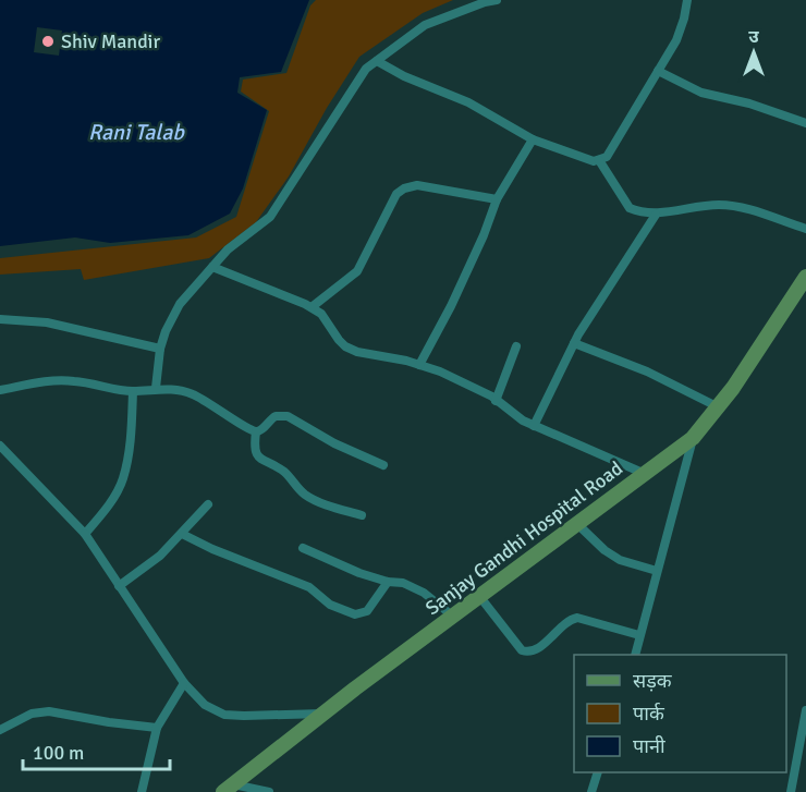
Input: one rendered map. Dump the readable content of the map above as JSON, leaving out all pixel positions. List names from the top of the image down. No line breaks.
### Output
{"streets":{"main road":["Sanjay Gandhi Hospital Road"]},"water":["Rani Talab"],"places":["Shiv Mandir"],"legend":["सड़क","पार्क","पानी"],"scale_bar":"100 m","north":"top"}
